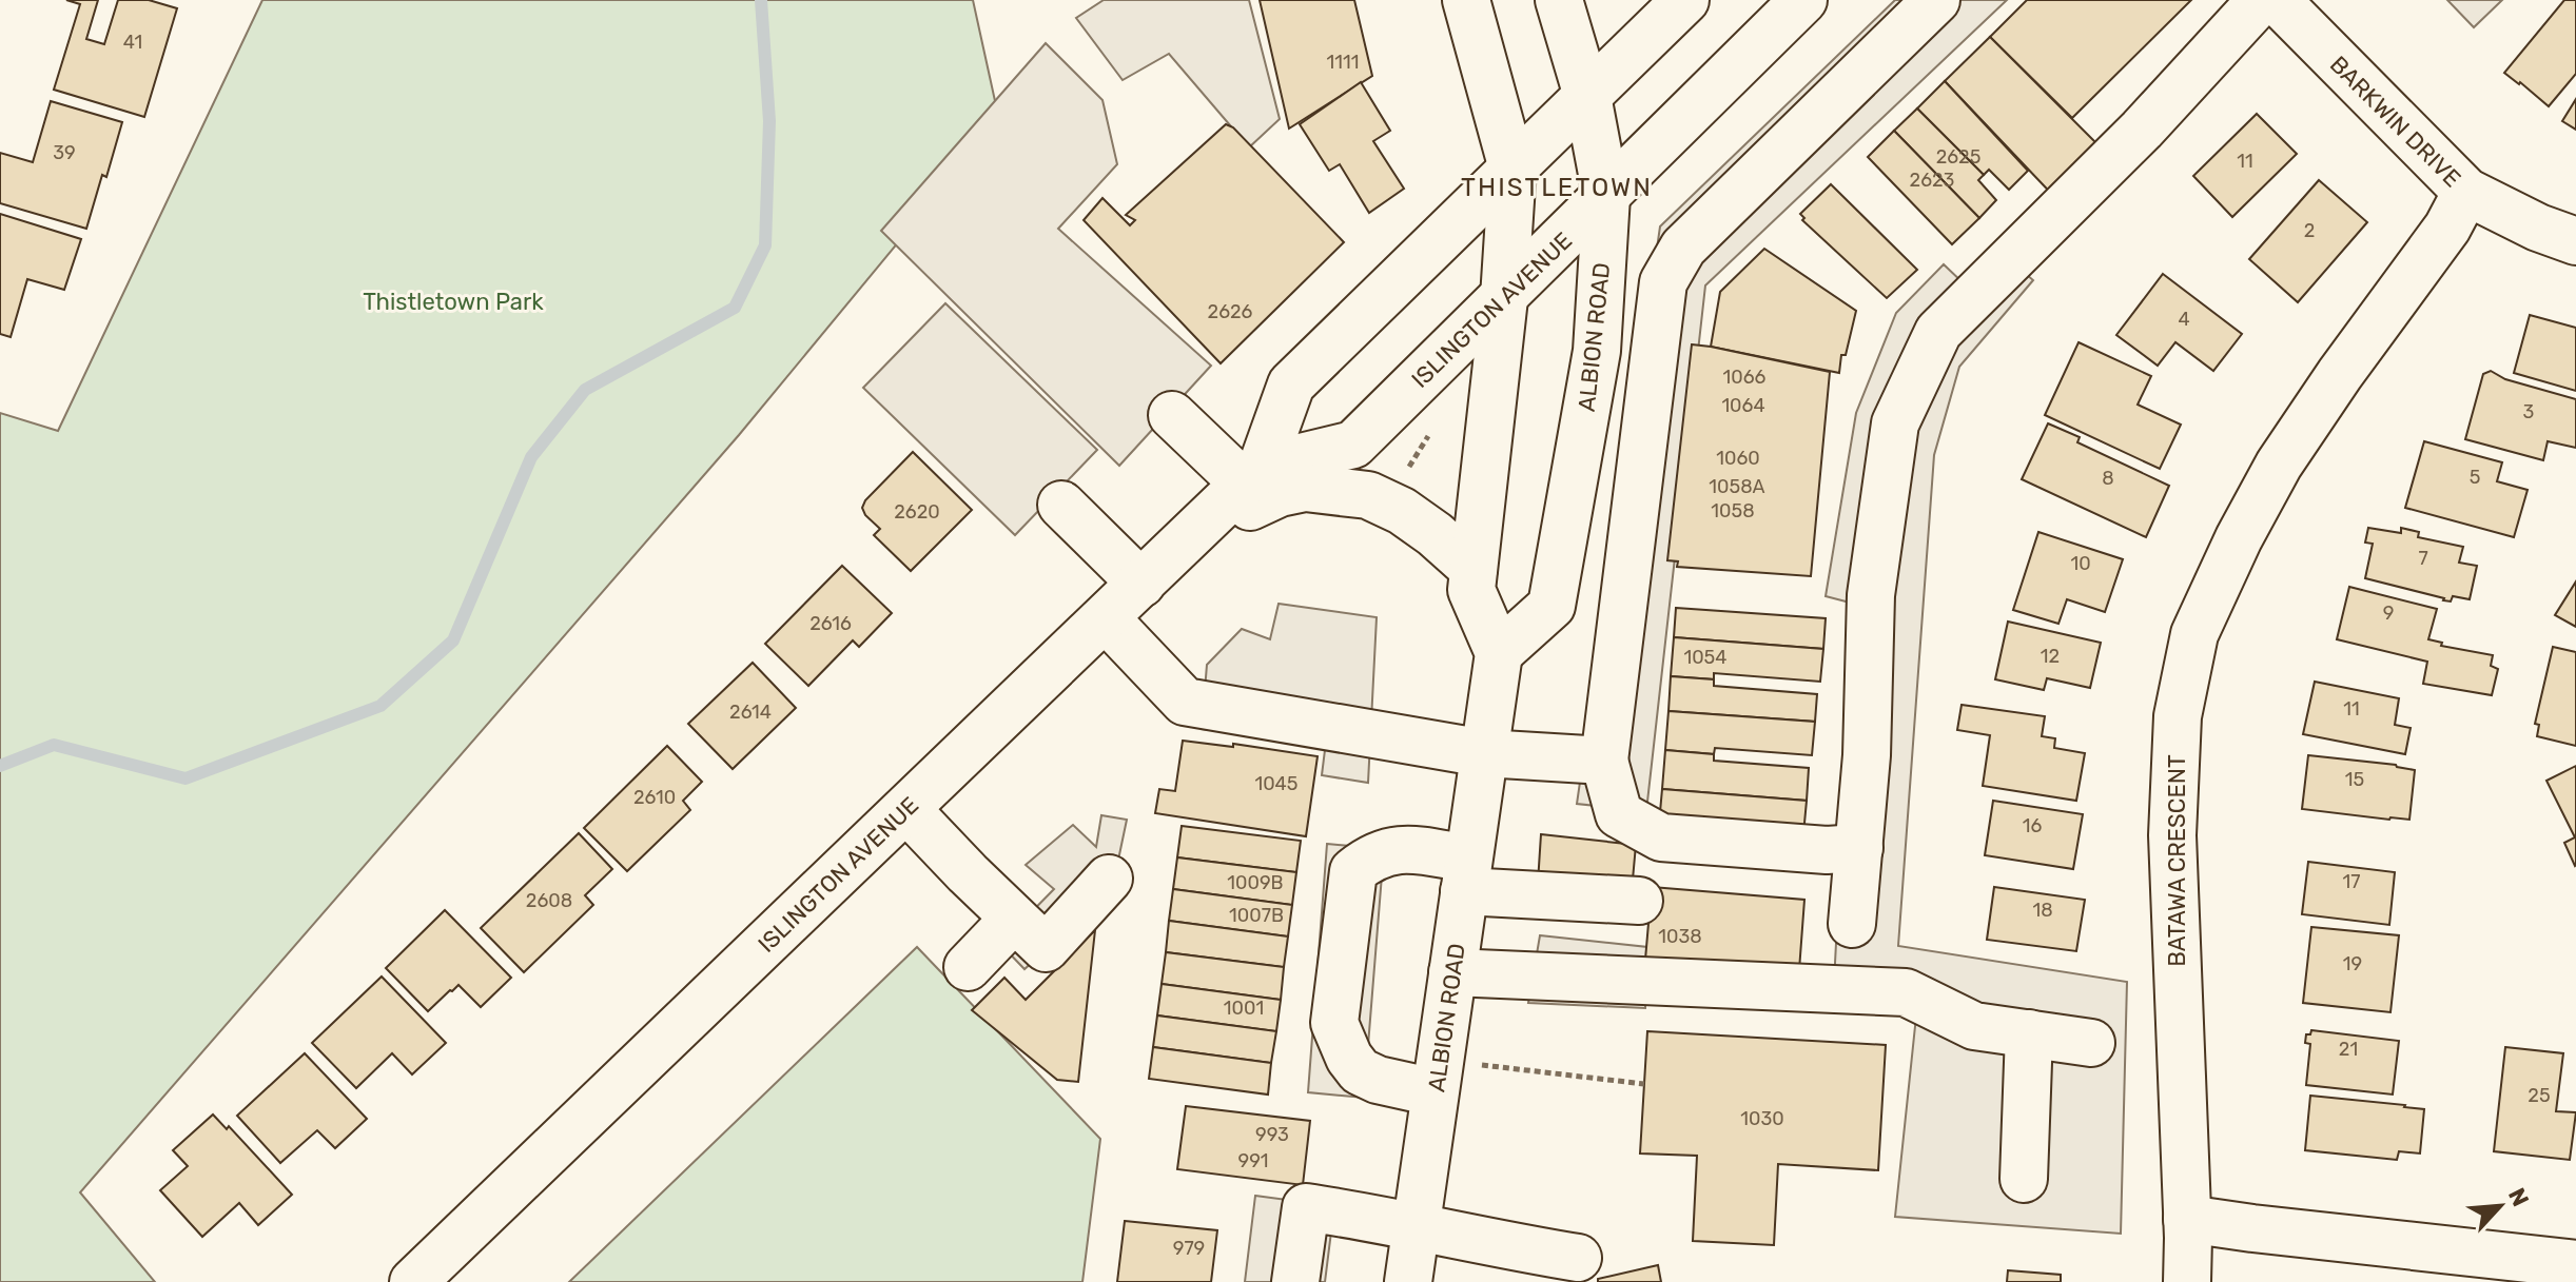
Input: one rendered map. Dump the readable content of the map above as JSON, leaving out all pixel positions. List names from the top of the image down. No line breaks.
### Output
{"streets":{"main road":["BARKWIN DRIVE","ISLINGTON AVENUE","ALBION ROAD","BATAWA CRESCENT"]},"crossings":[["BARKWIN DRIVE","BATAWA CRESCENT"],["ISLINGTON AVENUE","ALBION ROAD"]],"districts":["THISTLETOWN"],"parks":["Thistletown Park"],"house_numbers":["41","1111","39","2625","11","2623","2","2626","4","1066","1064","3","1060","5","8","1058A","1058","2620","7","10","9","2616","12","1054","11","2614","15","1045","2610","16","17","1009B","2608","18","1007B","1038","19","1001","21","25","1030","993","991","979"],"north":"top right"}
